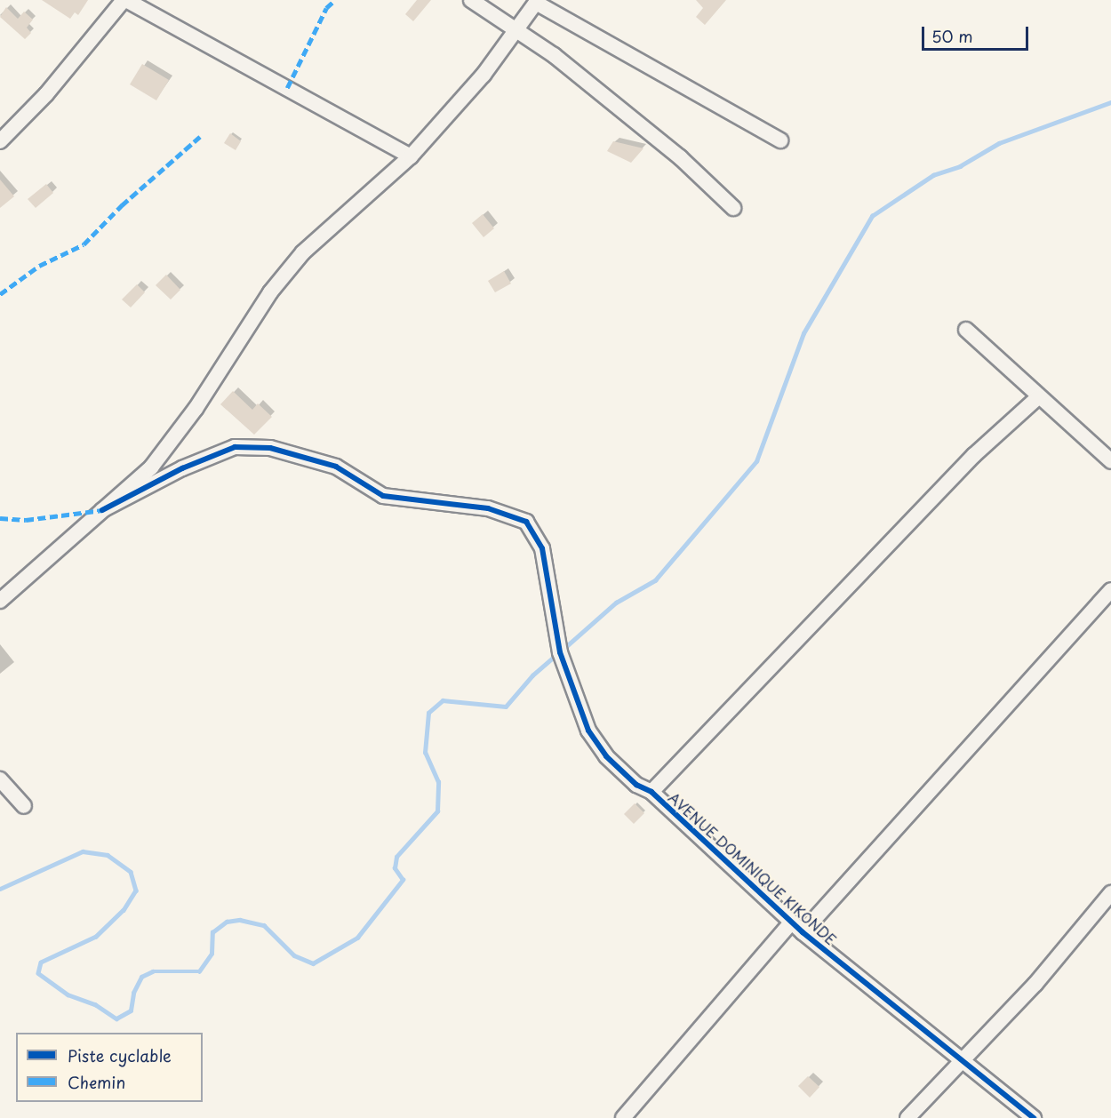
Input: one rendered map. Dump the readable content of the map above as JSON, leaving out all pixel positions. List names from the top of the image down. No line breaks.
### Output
{"streets":{"street":["AVENUE DOMINIQUE KIKONDE"]},"legend":["Piste cyclable","Chemin"],"scale_bar":"50 m"}
